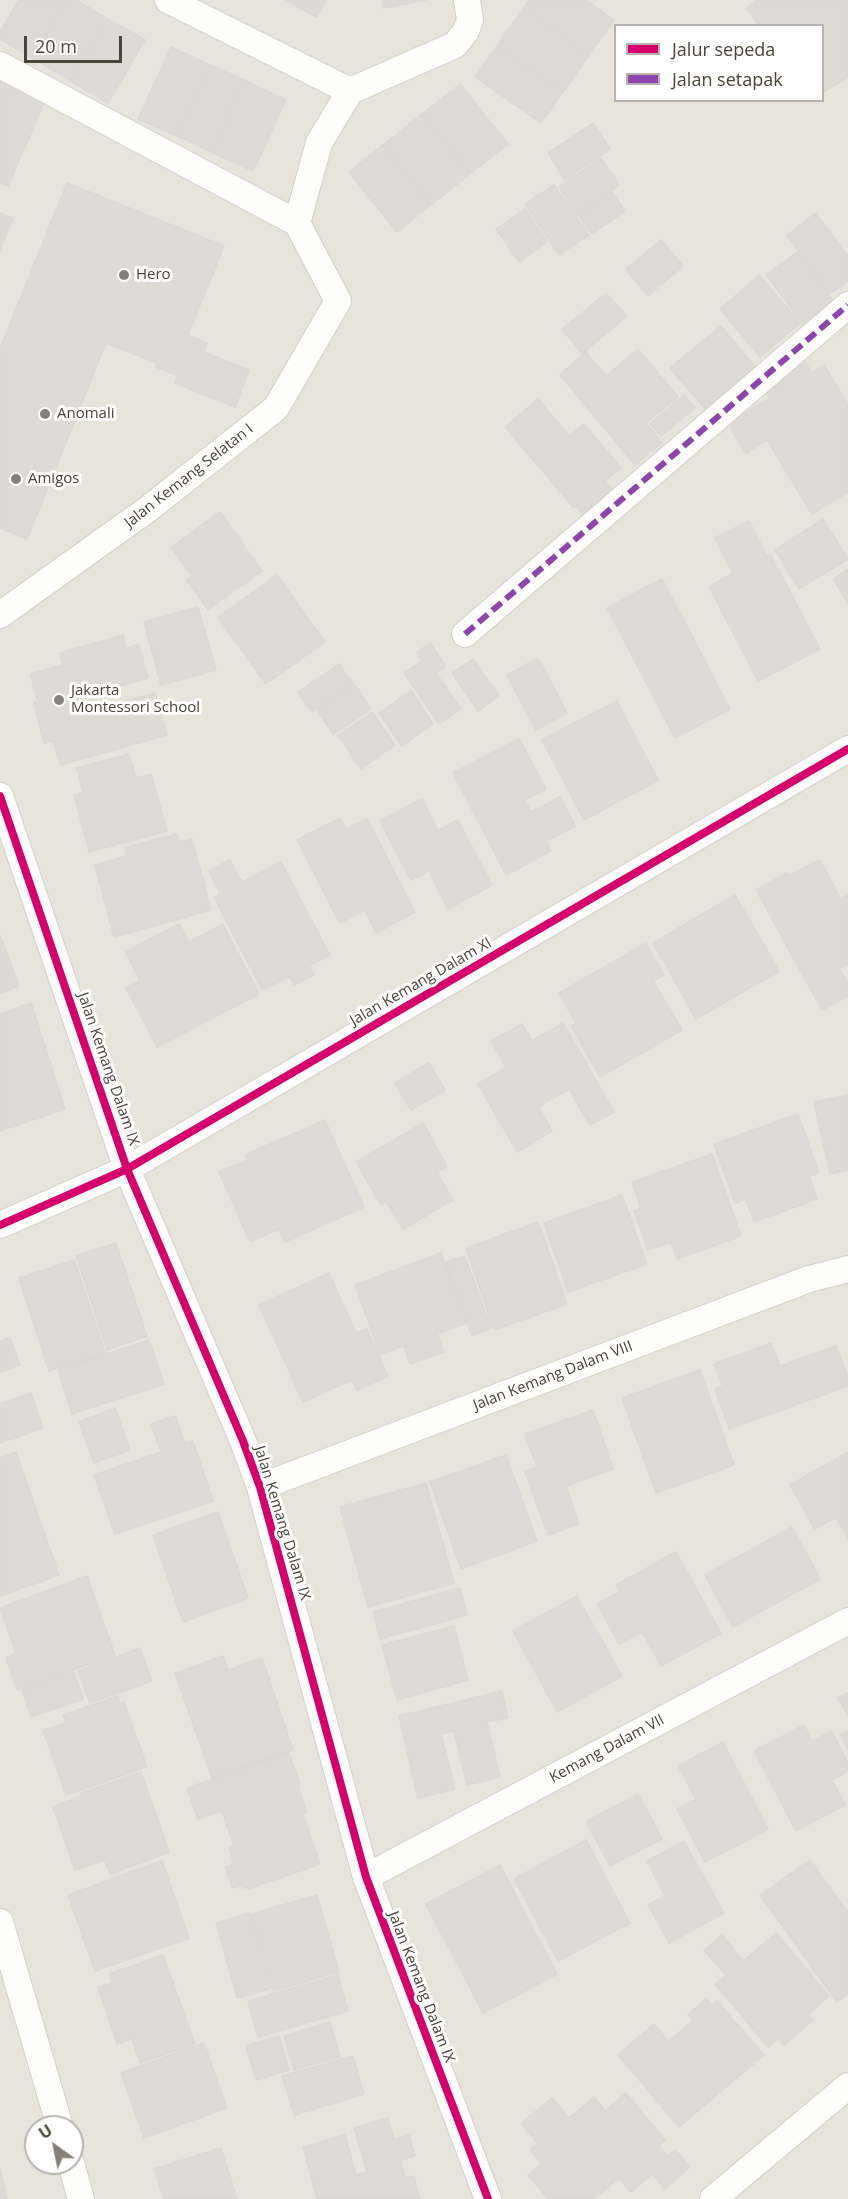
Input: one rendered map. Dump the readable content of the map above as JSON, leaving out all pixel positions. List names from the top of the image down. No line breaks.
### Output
{"streets":{"street":["Jalan Kemang Selatan I","Jalan Kemang Dalam XI","Jalan Kemang Dalam IX","Jalan Kemang Dalam VIII","Kemang Dalam VII"]},"crossings":[["Jalan Kemang Dalam XI","Jalan Kemang Dalam IX"],["Jalan Kemang Dalam IX","Jalan Kemang Dalam VIII"],["Jalan Kemang Dalam IX","Kemang Dalam VII"]],"places":["Hero","Anomali","Amigos","Jakarta Montessori School"],"legend":["Jalur sepeda","Jalan setapak"],"scale_bar":"20 m","north":"top left"}
